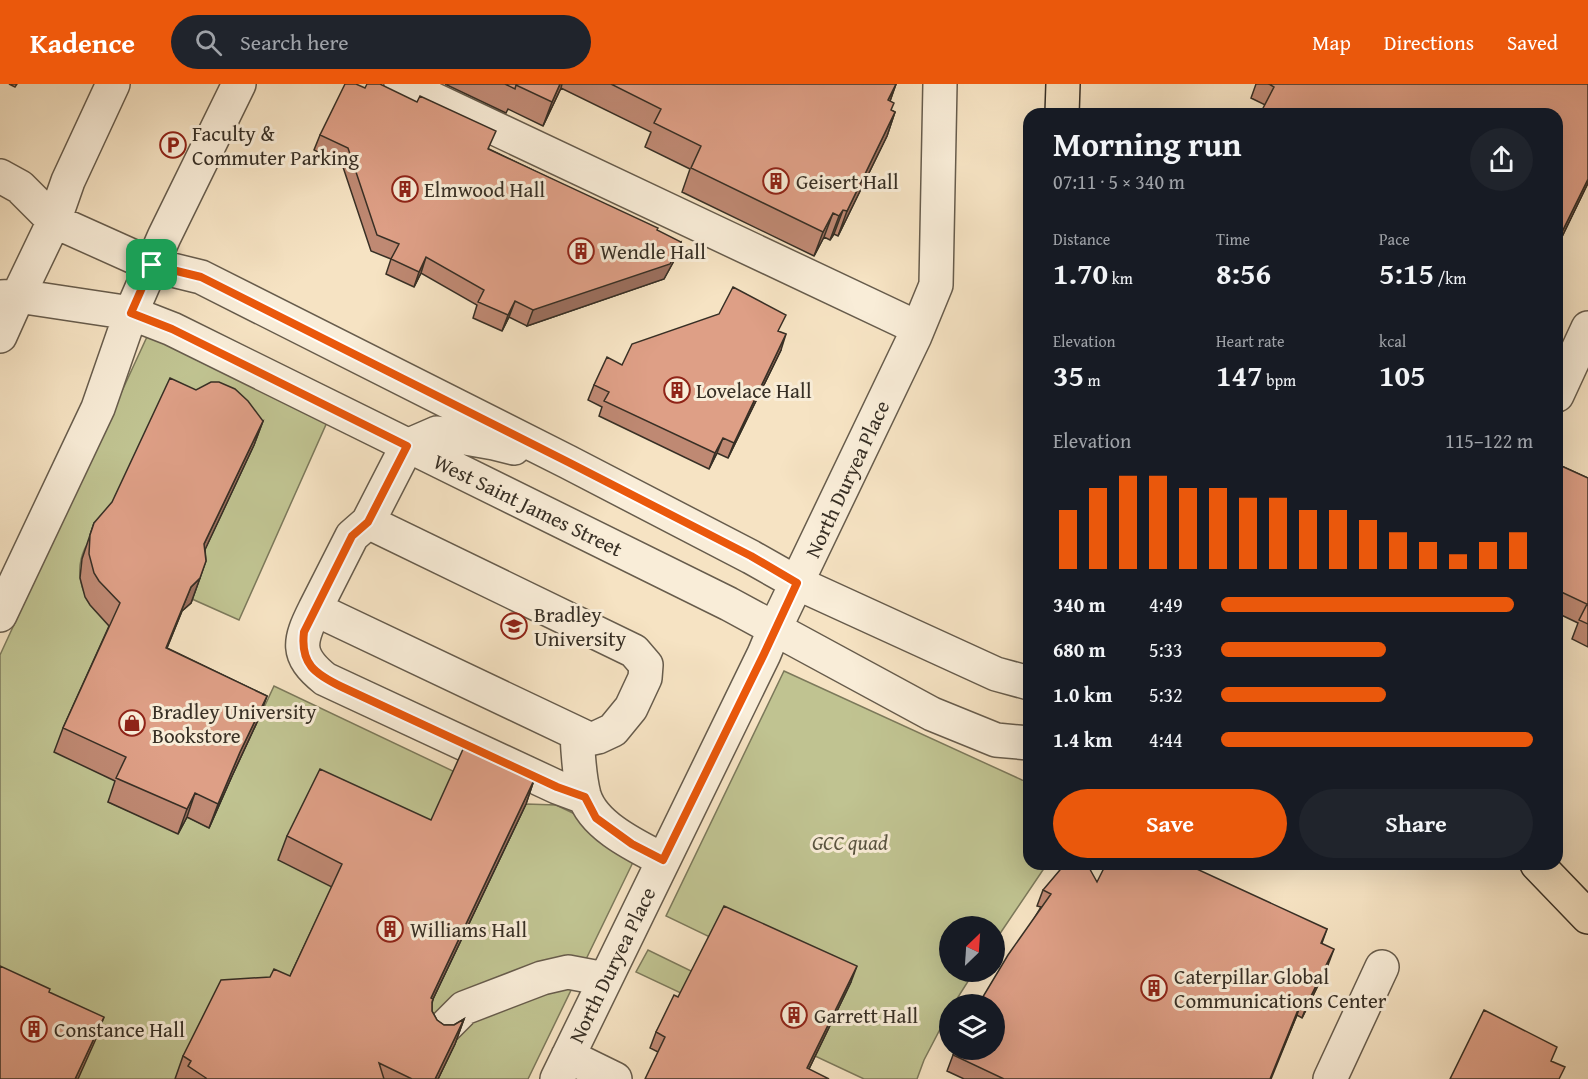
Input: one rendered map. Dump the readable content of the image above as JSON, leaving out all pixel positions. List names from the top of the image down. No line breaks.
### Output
{"streets":{"street":["North Duryea Place","West Saint James Street"]},"crossings":[["North Duryea Place","West Saint James Street"]],"parks":["GCC quad"],"places":{"parking":["Faculty & Commuter Parking"],"building":["Geisert Hall","Elmwood Hall","Wendle Hall","Lovelace Hall","Williams Hall","Caterpillar Global Communications Center","Garrett Hall","Constance Hall"],"school or university":["Bradley University"],"shop":["Bradley University Bookstore"]},"north":"top right","page":{"header":"Kadence","search":"Search here","nav":["Map","Directions","Saved"],"heading":["Morning run","07:11 · 5 × 340 m"],"stats":[["Distance","1.70 km"],["Time","8:56"],["Pace","5:15 /km"],["Elevation","35 m"],["Heart rate","147 bpm"],["kcal","105"]],"chart":["Elevation","115–122 m"],"list":[{"name":"340 m","note":"4:49"},{"name":"680 m","note":"5:33"},{"name":"1.0 km","note":"5:32"},{"name":"1.4 km","note":"4:44"}],"buttons":["Save","Share"]}}
